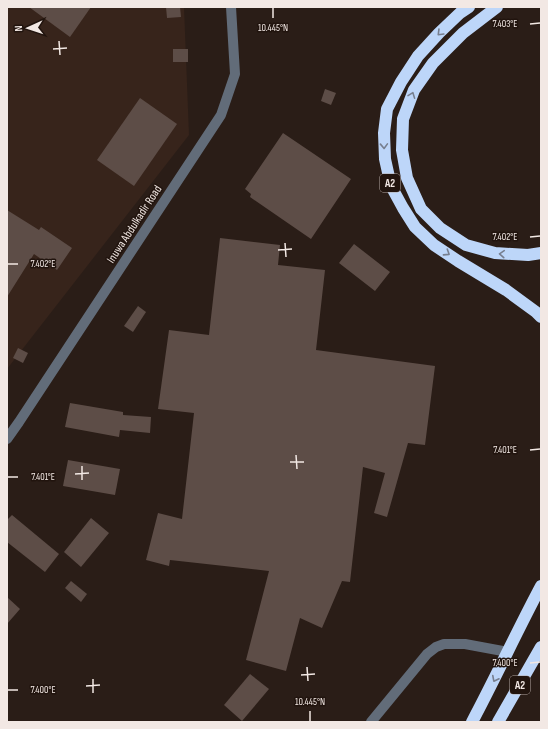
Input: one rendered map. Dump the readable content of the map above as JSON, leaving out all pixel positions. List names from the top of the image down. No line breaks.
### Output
{"streets":{"highway":["A2"],"street":["Inuwa Abdulkadir Road"]},"north":"left","coordinates":["7.403°E","10.445°N","7.402°E","7.401°E","7.400°E"]}
